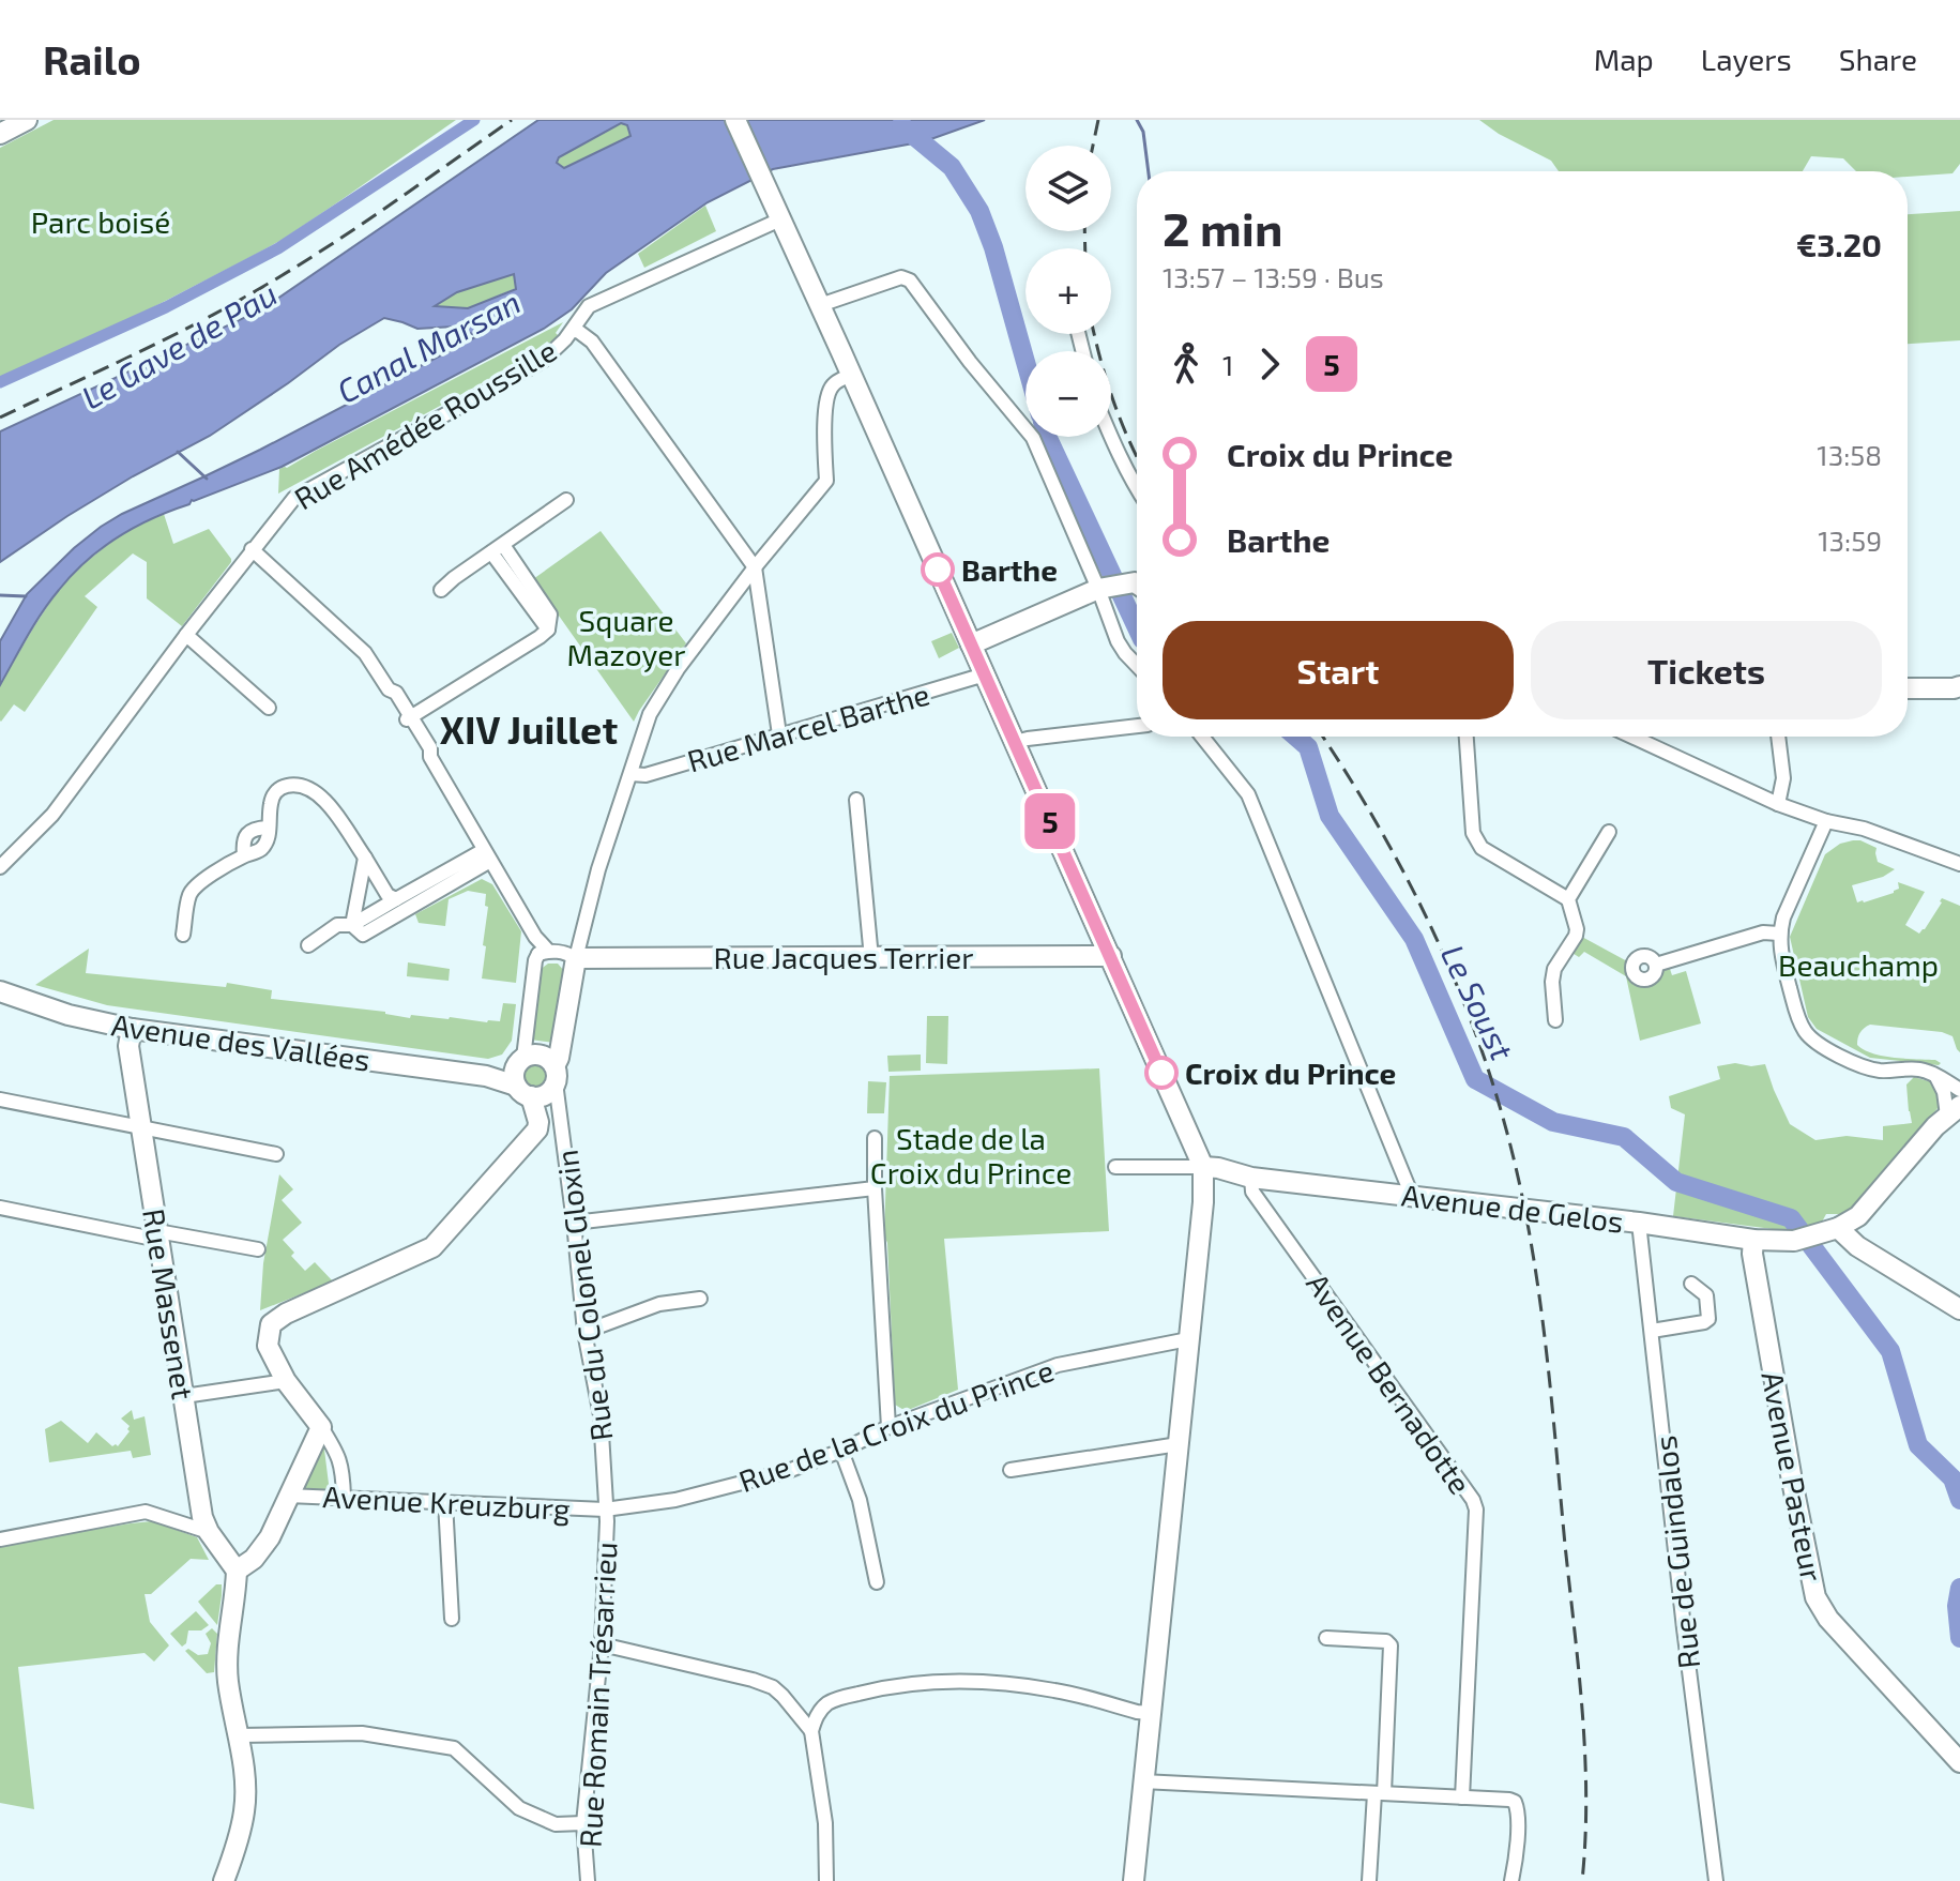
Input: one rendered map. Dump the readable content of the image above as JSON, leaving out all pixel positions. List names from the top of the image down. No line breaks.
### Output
{"streets":{"street":["Rue Amédée Roussille","Rue Marcel Barthe","Rue Jacques Terrier","Avenue des Vallées","Avenue de Gelos","Rue du Colonel Gloxin","Rue Massenet","Avenue Bernadotte","Rue de la Croix du Prince","Avenue Pasteur","Avenue Kreuzburg","Rue de Guindalos","Rue Romain Trésarrieu"]},"crossings":[["Rue Marcel Barthe","Rue du Colonel Gloxin"],["Rue Jacques Terrier","Rue du Colonel Gloxin"],["Avenue des Vallées","Rue du Colonel Gloxin"],["Avenue des Vallées","Rue Massenet"],["Avenue de Gelos","Avenue Bernadotte"],["Avenue de Gelos","Avenue Pasteur"],["Avenue de Gelos","Rue de Guindalos"],["Rue du Colonel Gloxin","Rue de la Croix du Prince"],["Rue du Colonel Gloxin","Avenue Kreuzburg"],["Rue du Colonel Gloxin","Rue Romain Trésarrieu"],["Rue de la Croix du Prince","Avenue Kreuzburg"],["Rue de la Croix du Prince","Rue Romain Trésarrieu"],["Avenue Kreuzburg","Rue Romain Trésarrieu"]],"districts":["XIV Juillet"],"water":["Le Gave de Pau","Canal Marsan","Le Soust"],"parks":["Parc boisé","Square Mazoyer","Beauchamp","Stade de la Croix du Prince"],"places":["Barthe","Croix du Prince"],"lines":["bus line 5"],"page":{"header":"Railo","nav":["Map","Layers","Share"],"on_map":"5","map_buttons":["+","−"],"heading":["2 min","13:57 – 13:59 · Bus","€3.20"],"legs":["1","5"],"list":[{"name":"Croix du Prince","value":"13:58"},{"name":"Barthe","value":"13:59"}],"buttons":["Start","Tickets"]}}
